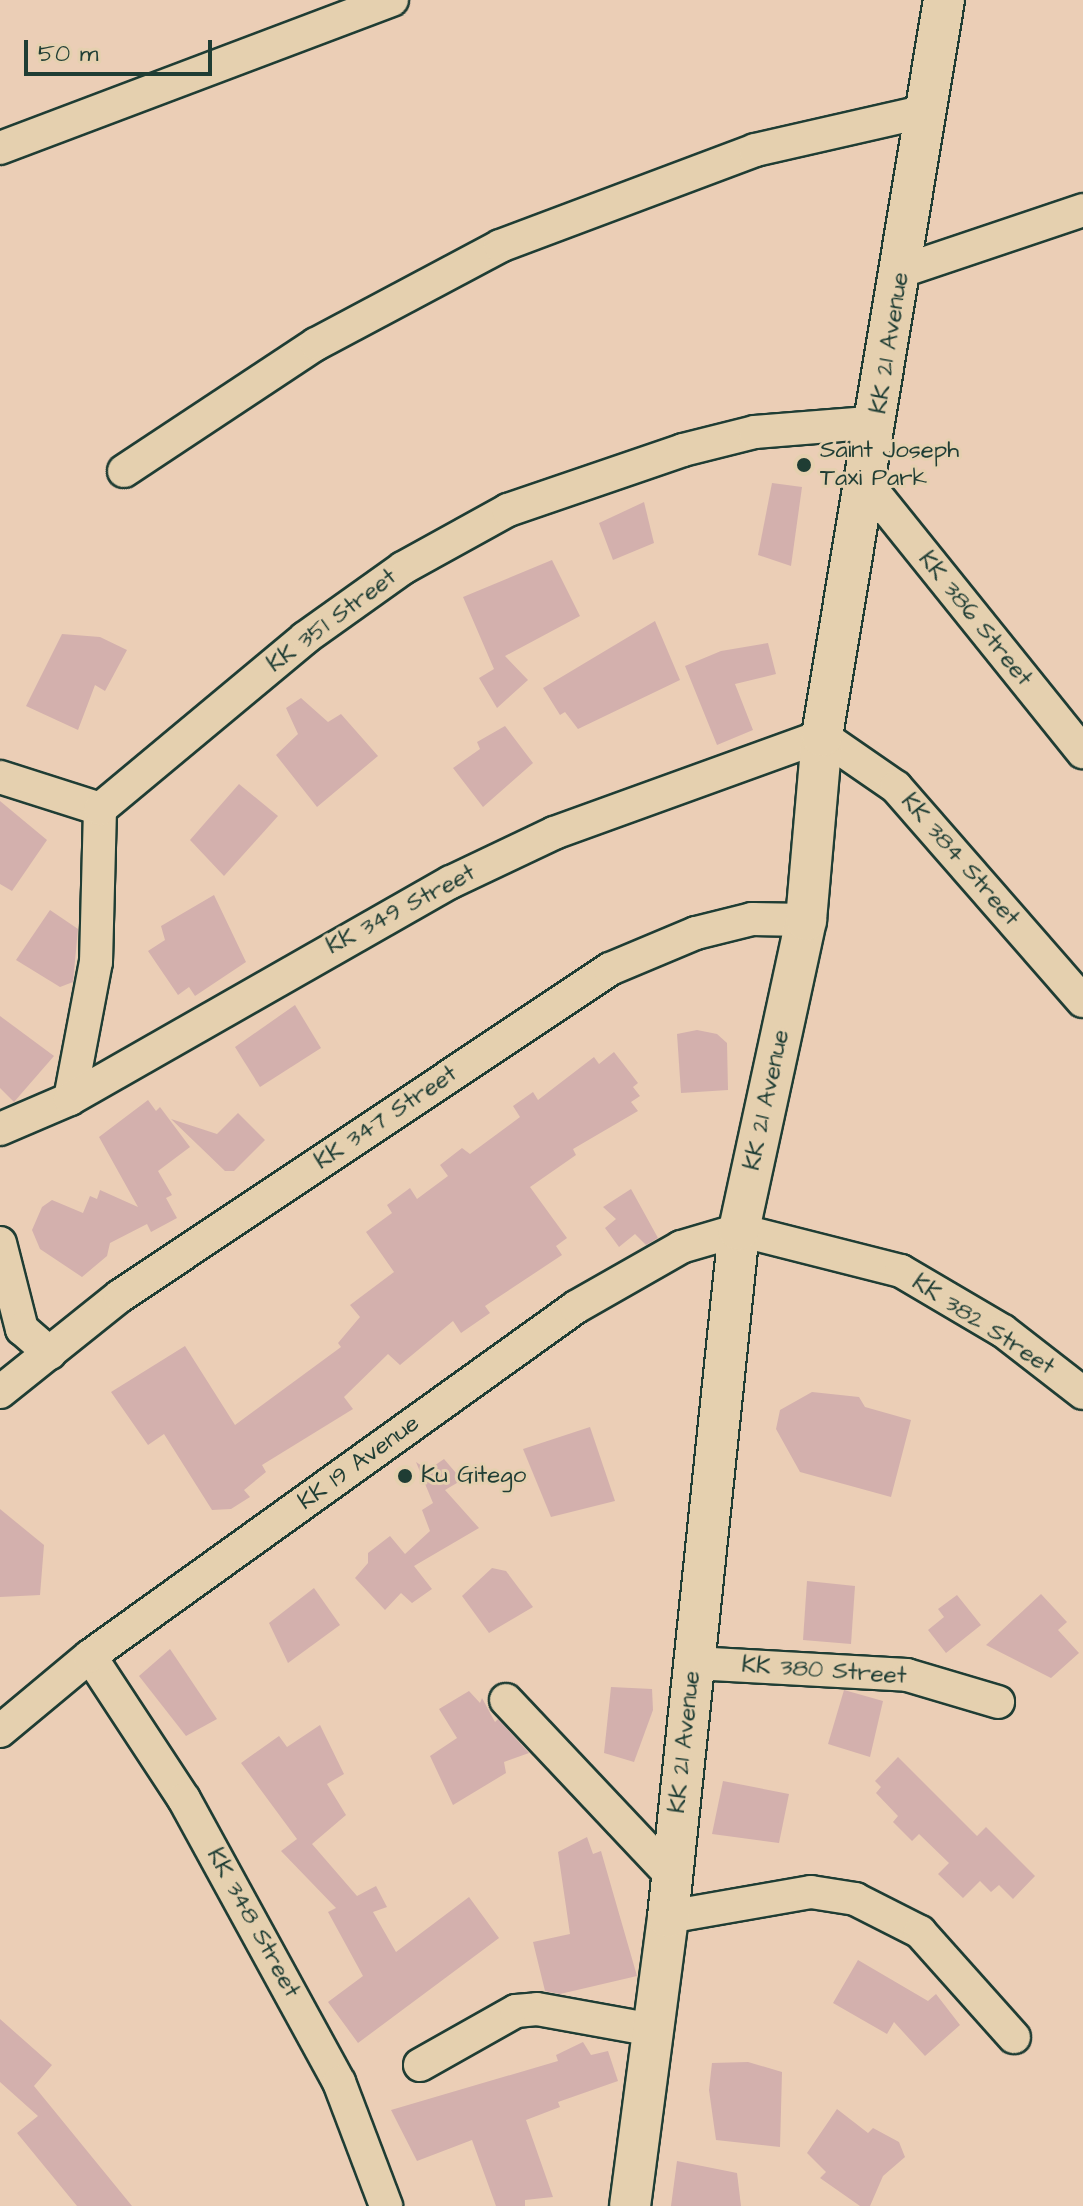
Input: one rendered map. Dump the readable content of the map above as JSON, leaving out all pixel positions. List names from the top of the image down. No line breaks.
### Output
{"streets":{"main road":["KK 21 Avenue"],"street":["KK 386 Street","KK 351 Street","KK 384 Street","KK 349 Street","KK 347 Street","KK 382 Street","KK 19 Avenue","KK 380 Street","KK 348 Street"]},"crossings":[["KK 21 Avenue","KK 386 Street"],["KK 21 Avenue","KK 351 Street"],["KK 21 Avenue","KK 384 Street"],["KK 21 Avenue","KK 349 Street"],["KK 21 Avenue","KK 347 Street"],["KK 21 Avenue","KK 382 Street"],["KK 21 Avenue","KK 19 Avenue"],["KK 21 Avenue","KK 380 Street"],["KK 384 Street","KK 349 Street"],["KK 382 Street","KK 19 Avenue"],["KK 19 Avenue","KK 348 Street"]],"places":["Saint Joseph Taxi Park","Ku Gitego"],"scale_bar":"50 m"}
